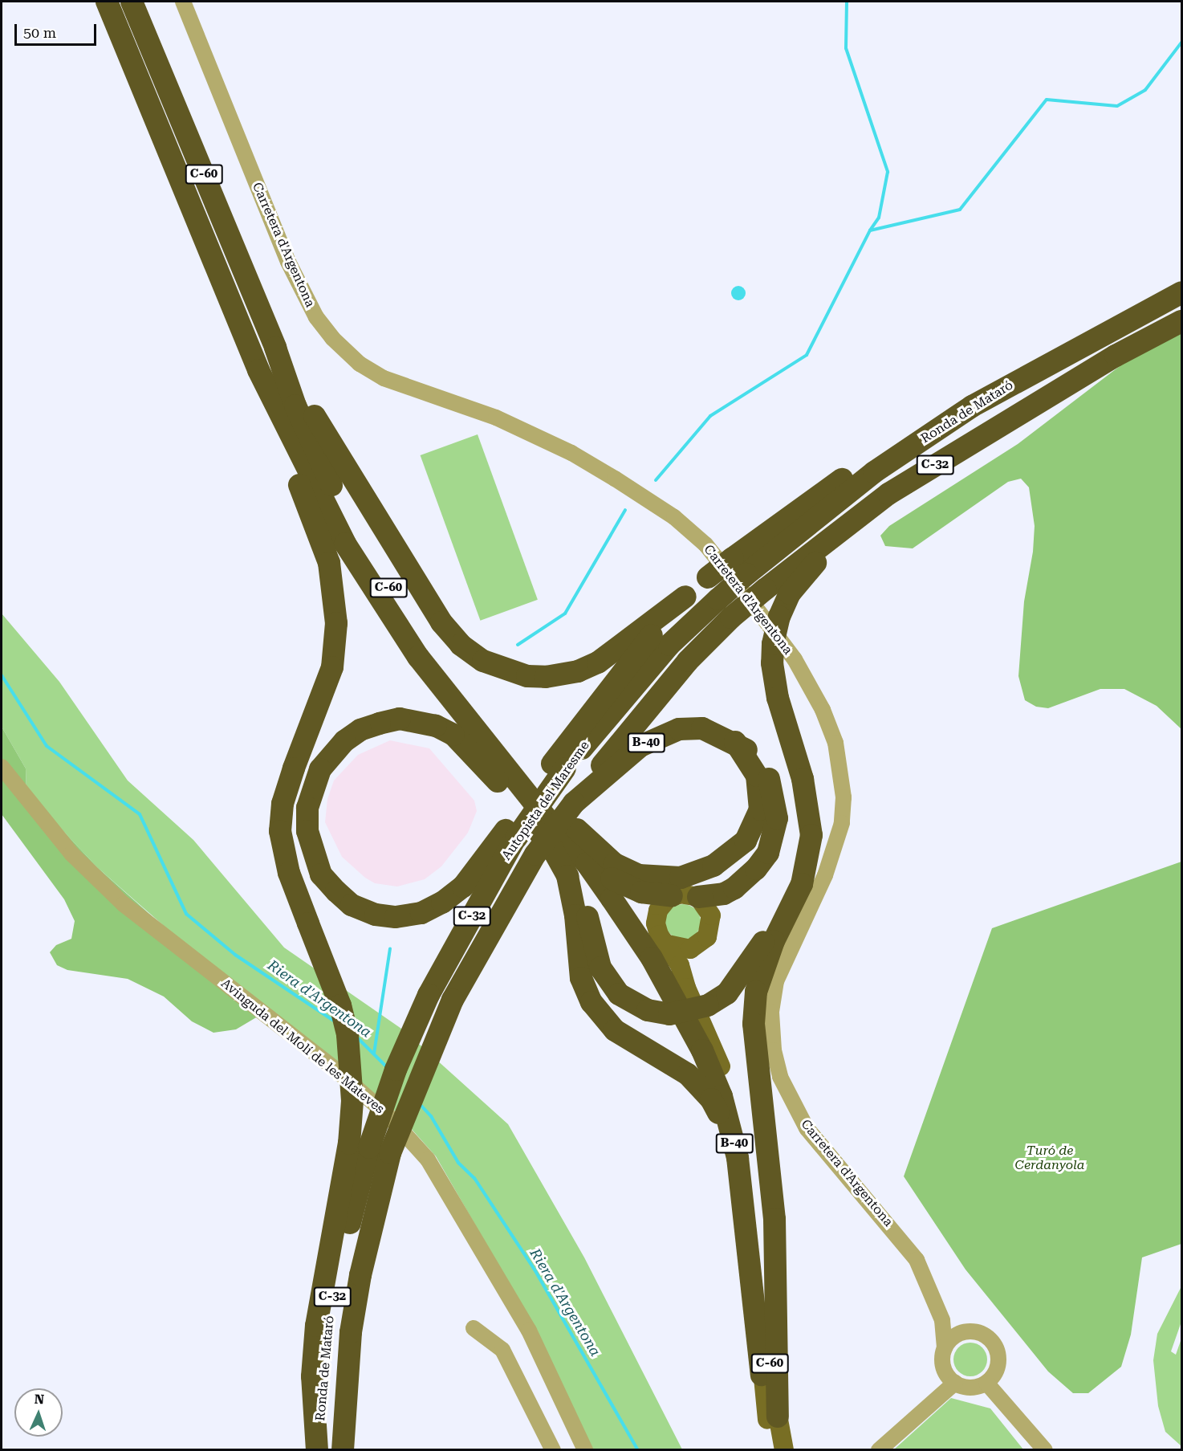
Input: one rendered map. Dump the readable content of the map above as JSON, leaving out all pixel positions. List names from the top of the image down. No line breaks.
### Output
{"streets":{"highway":["C-60","Ronda de Mataró","C-32","B-40","Autopista del Maresme"],"street":["Carretera d'Argentona","Avinguda del Molí de les Mateves"]},"crossings":[["C-60","B-40"],["Ronda de Mataró","Autopista del Maresme"],["B-40","Autopista del Maresme"]],"water":["Riera d'Argentona"],"parks":["Turó de Cerdanyola"],"scale_bar":"50 m","north":"top"}
